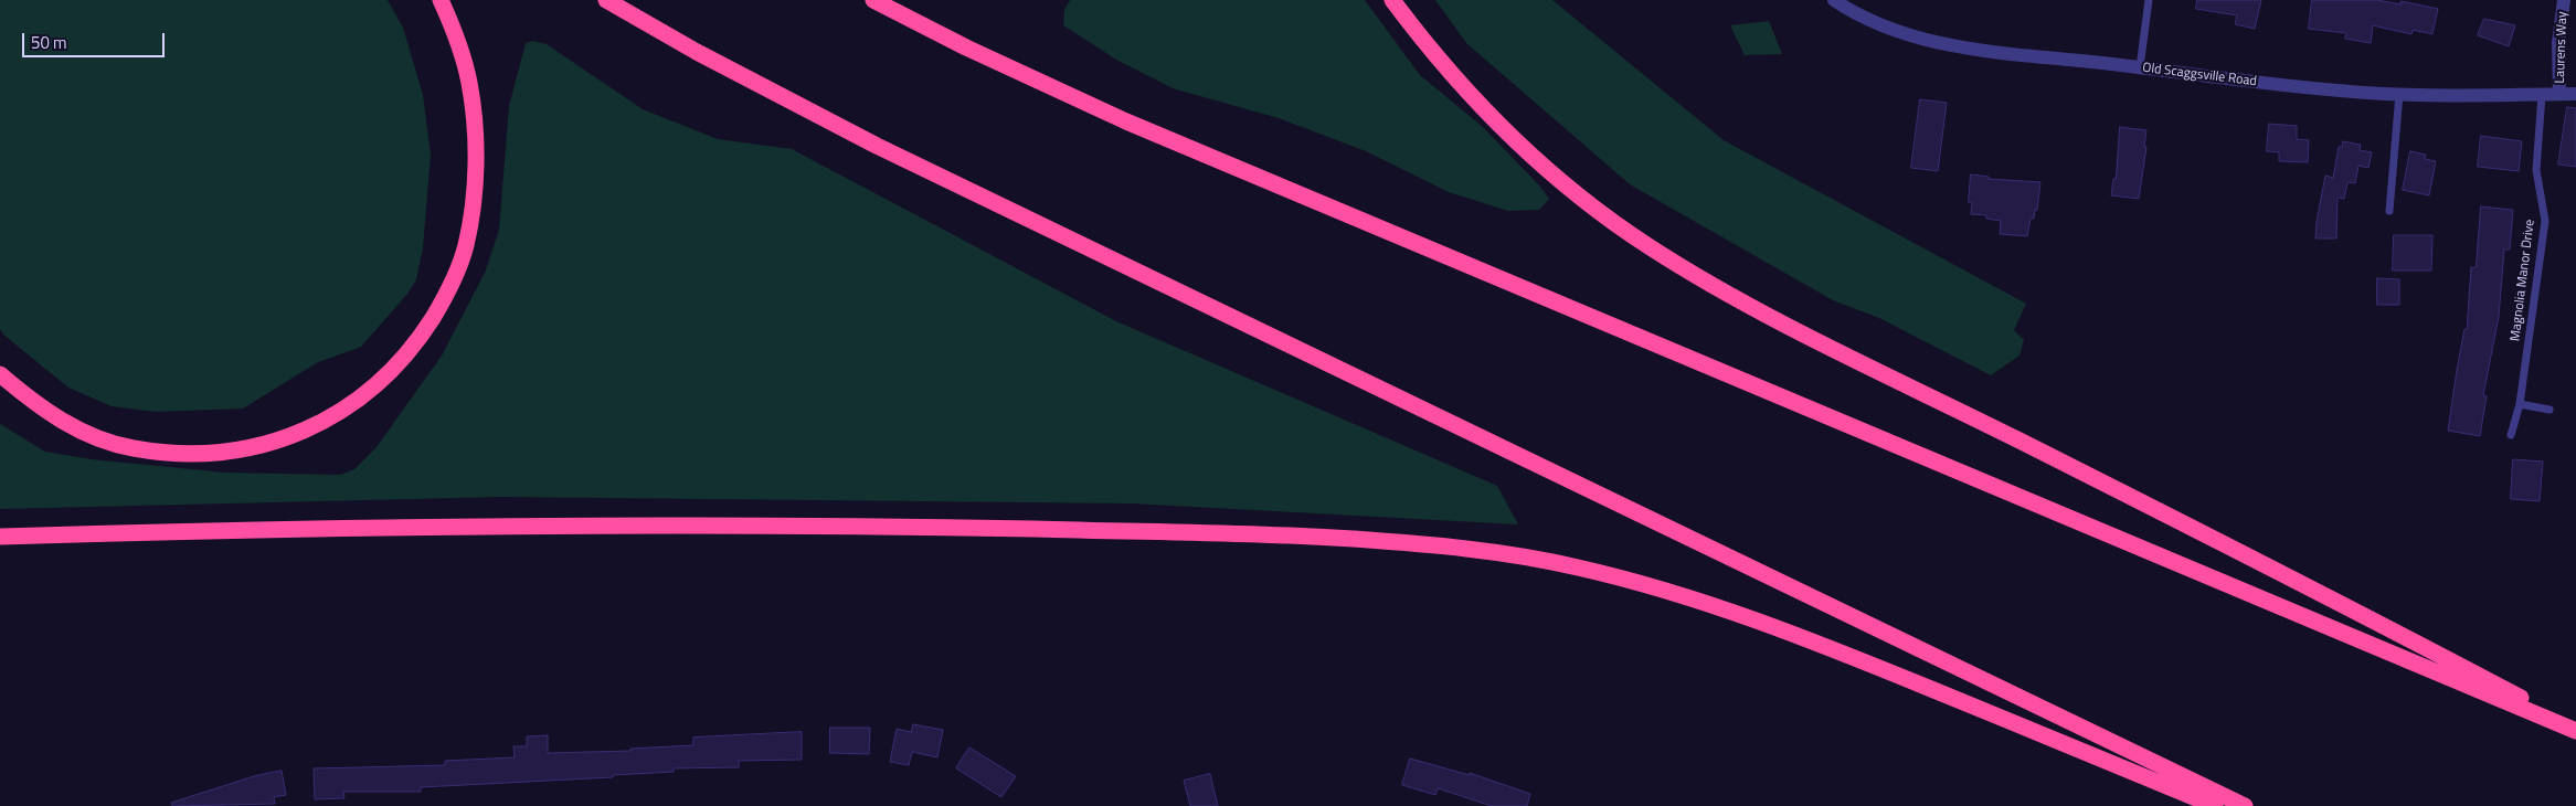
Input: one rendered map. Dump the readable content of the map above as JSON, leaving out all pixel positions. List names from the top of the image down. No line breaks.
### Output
{"streets":{"street":["Laurens Way","Old Scaggsville Road"],"lane":["Magnolia Manor Drive"]},"crossings":[["Laurens Way","Old Scaggsville Road"],["Old Scaggsville Road","Magnolia Manor Drive"]],"scale_bar":"50 m"}
